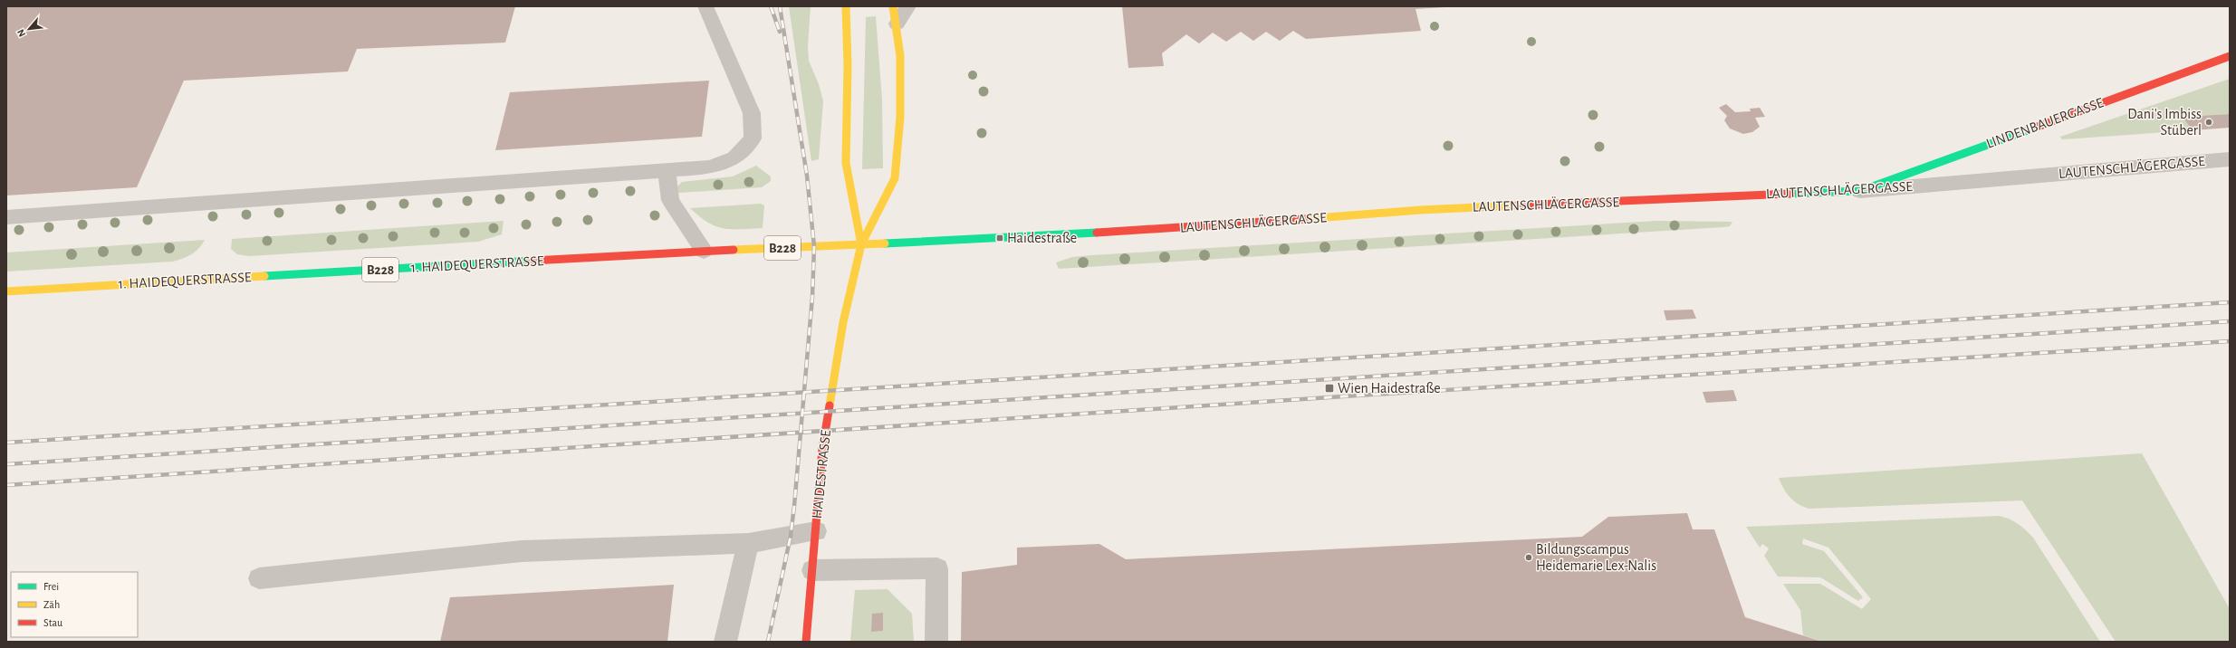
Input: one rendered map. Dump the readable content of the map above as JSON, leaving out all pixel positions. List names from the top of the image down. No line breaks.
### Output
{"streets":{"main road":["LINDENBAUERGASSE","LAUTENSCHLÄGERGASSE","B228","1. HAIDEQUERSTRASSE","HAIDESTRASSE"]},"crossings":[["LINDENBAUERGASSE","LAUTENSCHLÄGERGASSE"],["LAUTENSCHLÄGERGASSE","1. HAIDEQUERSTRASSE"],["LAUTENSCHLÄGERGASSE","HAIDESTRASSE"],["1. HAIDEQUERSTRASSE","HAIDESTRASSE"]],"places":{"other":["Dani's Imbiss Stüberl","Bildungscampus Heidemarie Lex-Nalis"],"transit":["Haidestraße","Wien Haidestraße"]},"legend":["Frei","Zäh","Stau"],"north":"bottom left"}
